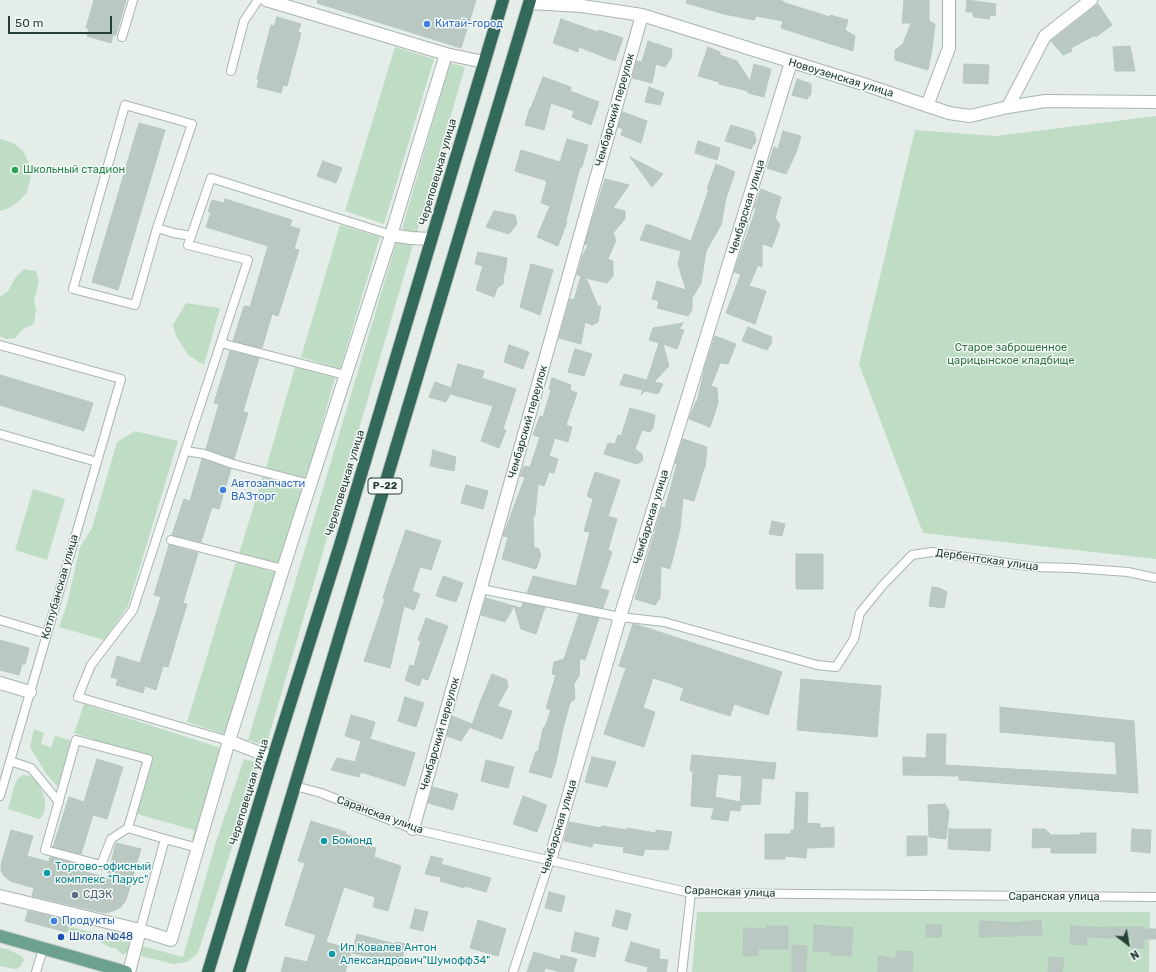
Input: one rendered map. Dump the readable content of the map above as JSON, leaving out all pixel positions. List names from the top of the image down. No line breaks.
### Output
{"streets":{"highway":["Череповецкая улица","Р-22"],"street":["Новоузенская улица","Чембарский переулок","Чембарская улица"],"lane":["Дербентская улица","Котлубанская улица","Саранская улица"]},"crossings":[["Новоузенская улица","Чембарский переулок"],["Новоузенская улица","Чембарская улица"],["Новоузенская улица","Р-22"],["Чембарский переулок","Саранская улица"],["Чембарская улица","Дербентская улица"],["Чембарская улица","Саранская улица"],["Р-22","Саранская улица"]],"parks":["Старое заброшенное царицынское кладбище"],"places":["Китай-город","Школьный стадион","Автозапчасти ВАЗторг","Бомонд","Торгово-офисный комплекс \"Парус\"","СДЭК","Продукты","Школа №48","Ип Ковалев Антон Александрович\"Шумофф34\""],"scale_bar":"50 m","north":"bottom right"}
